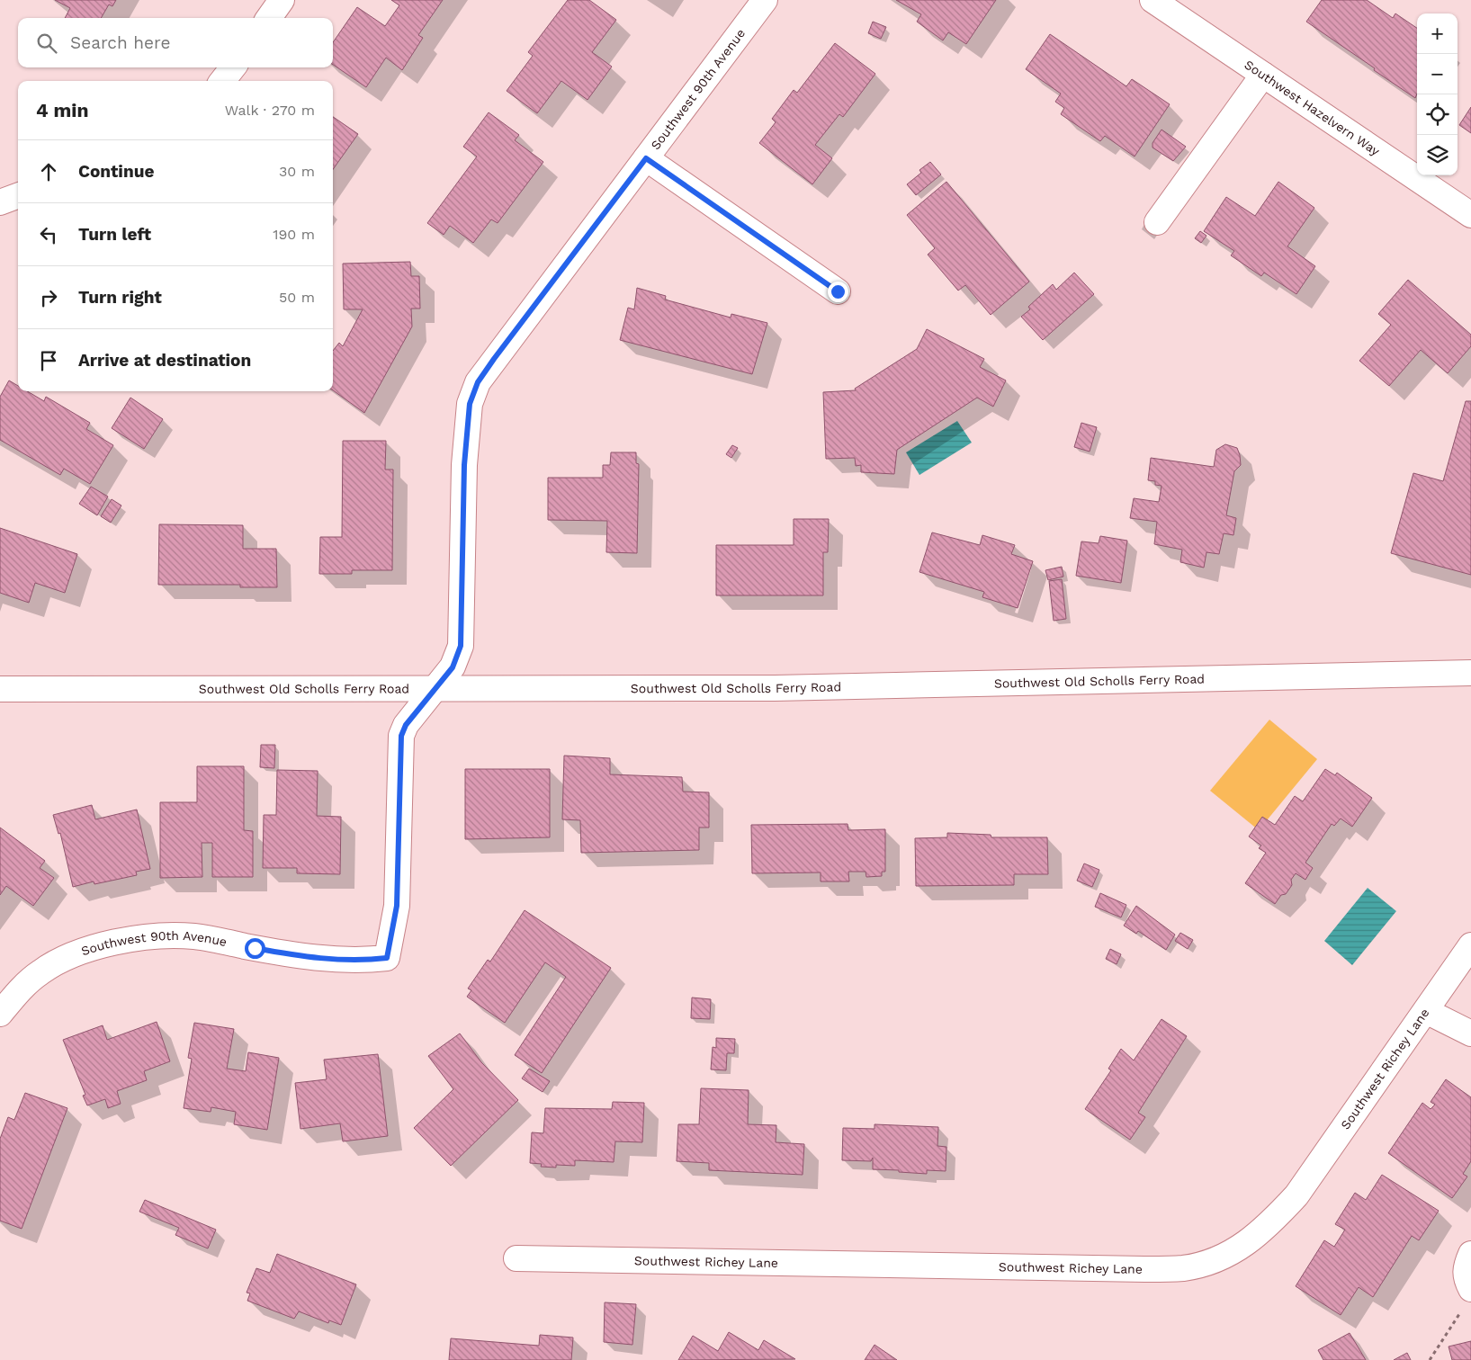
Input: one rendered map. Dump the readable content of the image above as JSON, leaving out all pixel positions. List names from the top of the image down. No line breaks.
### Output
{"streets":{"street":["Southwest 90th Avenue","Southwest Hazelvern Way","Southwest Old Scholls Ferry Road","Southwest Richey Lane"]},"crossings":[["Southwest 90th Avenue","Southwest Old Scholls Ferry Road"]],"page":{"map_buttons":["+","−"],"search":"Search here","heading":["4 min","Walk · 270 m"],"list":[["Continue","30 m"],["Turn left","190 m"],["Turn right","50 m"],"Arrive at destination"]}}
